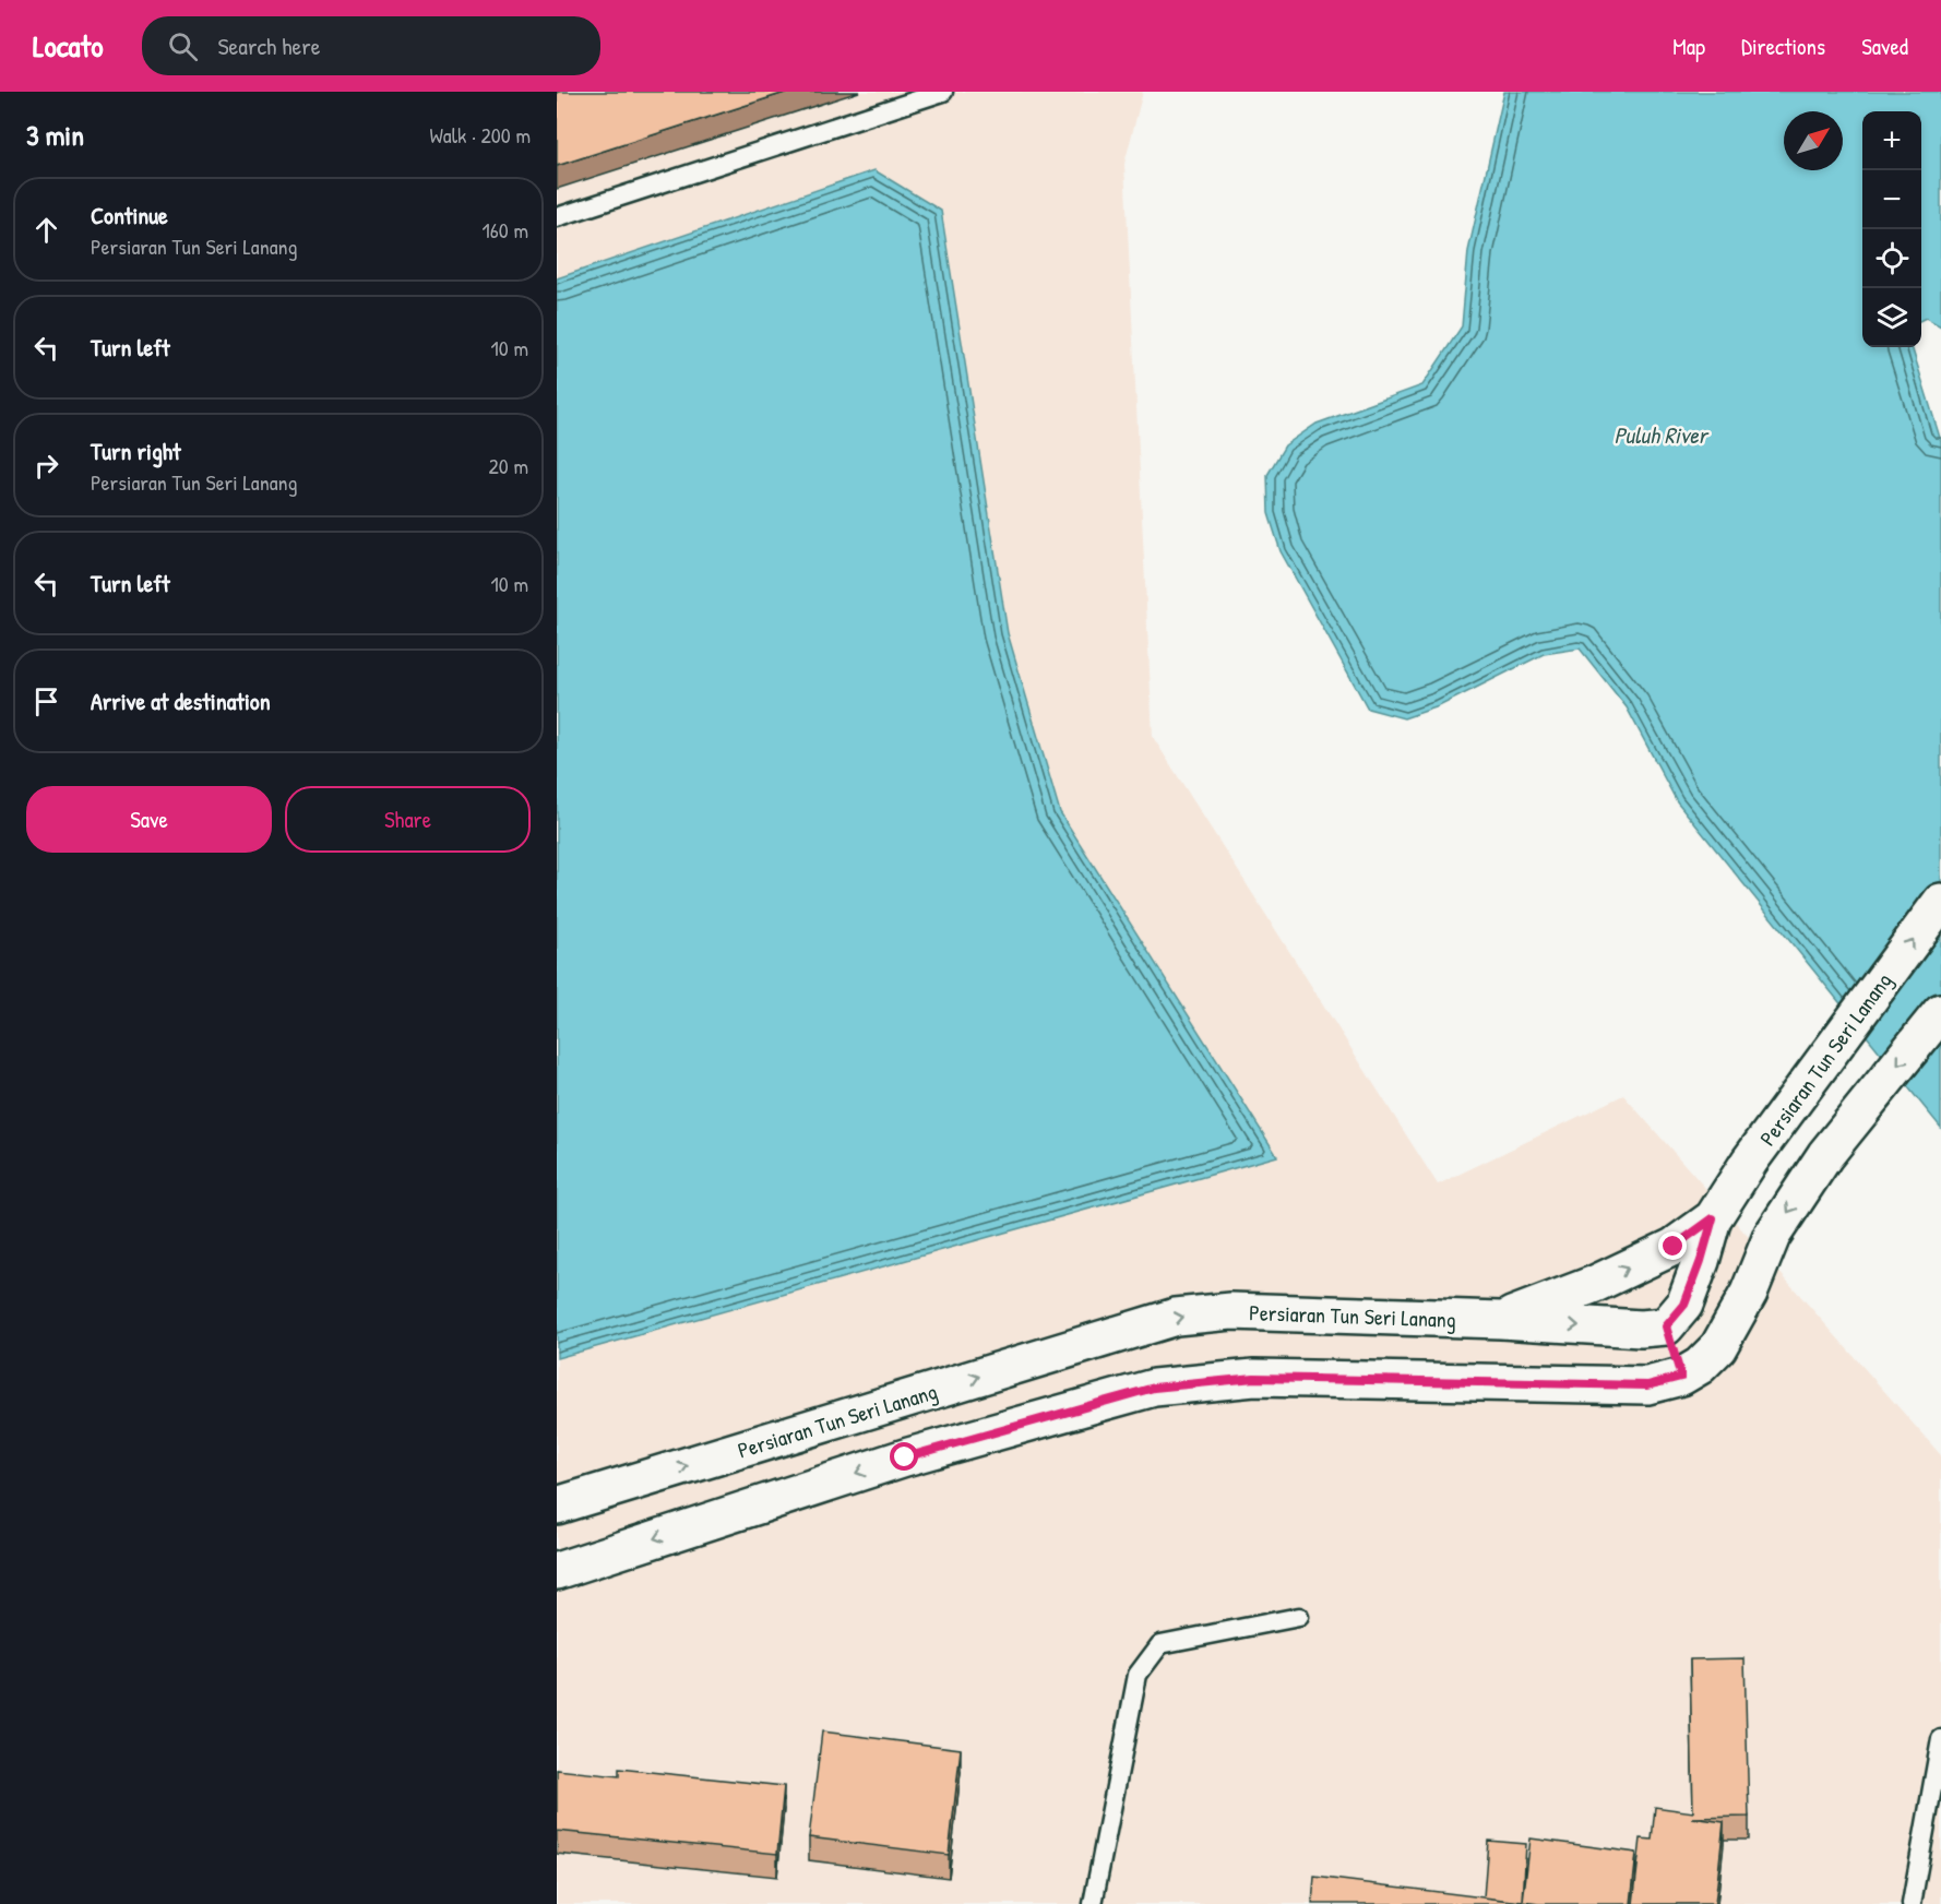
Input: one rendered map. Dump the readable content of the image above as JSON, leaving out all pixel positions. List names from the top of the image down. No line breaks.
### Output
{"streets":{"street":["Persiaran Tun Seri Lanang"]},"water":["Puluh River"],"north":"top right","page":{"header":"Locato","search":"Search here","nav":["Map","Directions","Saved"],"heading":["3 min","Walk · 200 m"],"map_buttons":["+","−"],"list":[["Continue","Persiaran Tun Seri Lanang","160 m"],["Turn left","10 m"],["Turn right","Persiaran Tun Seri Lanang","20 m"],["Turn left","10 m"],"Arrive at destination"],"buttons":["Save","Share"]}}
